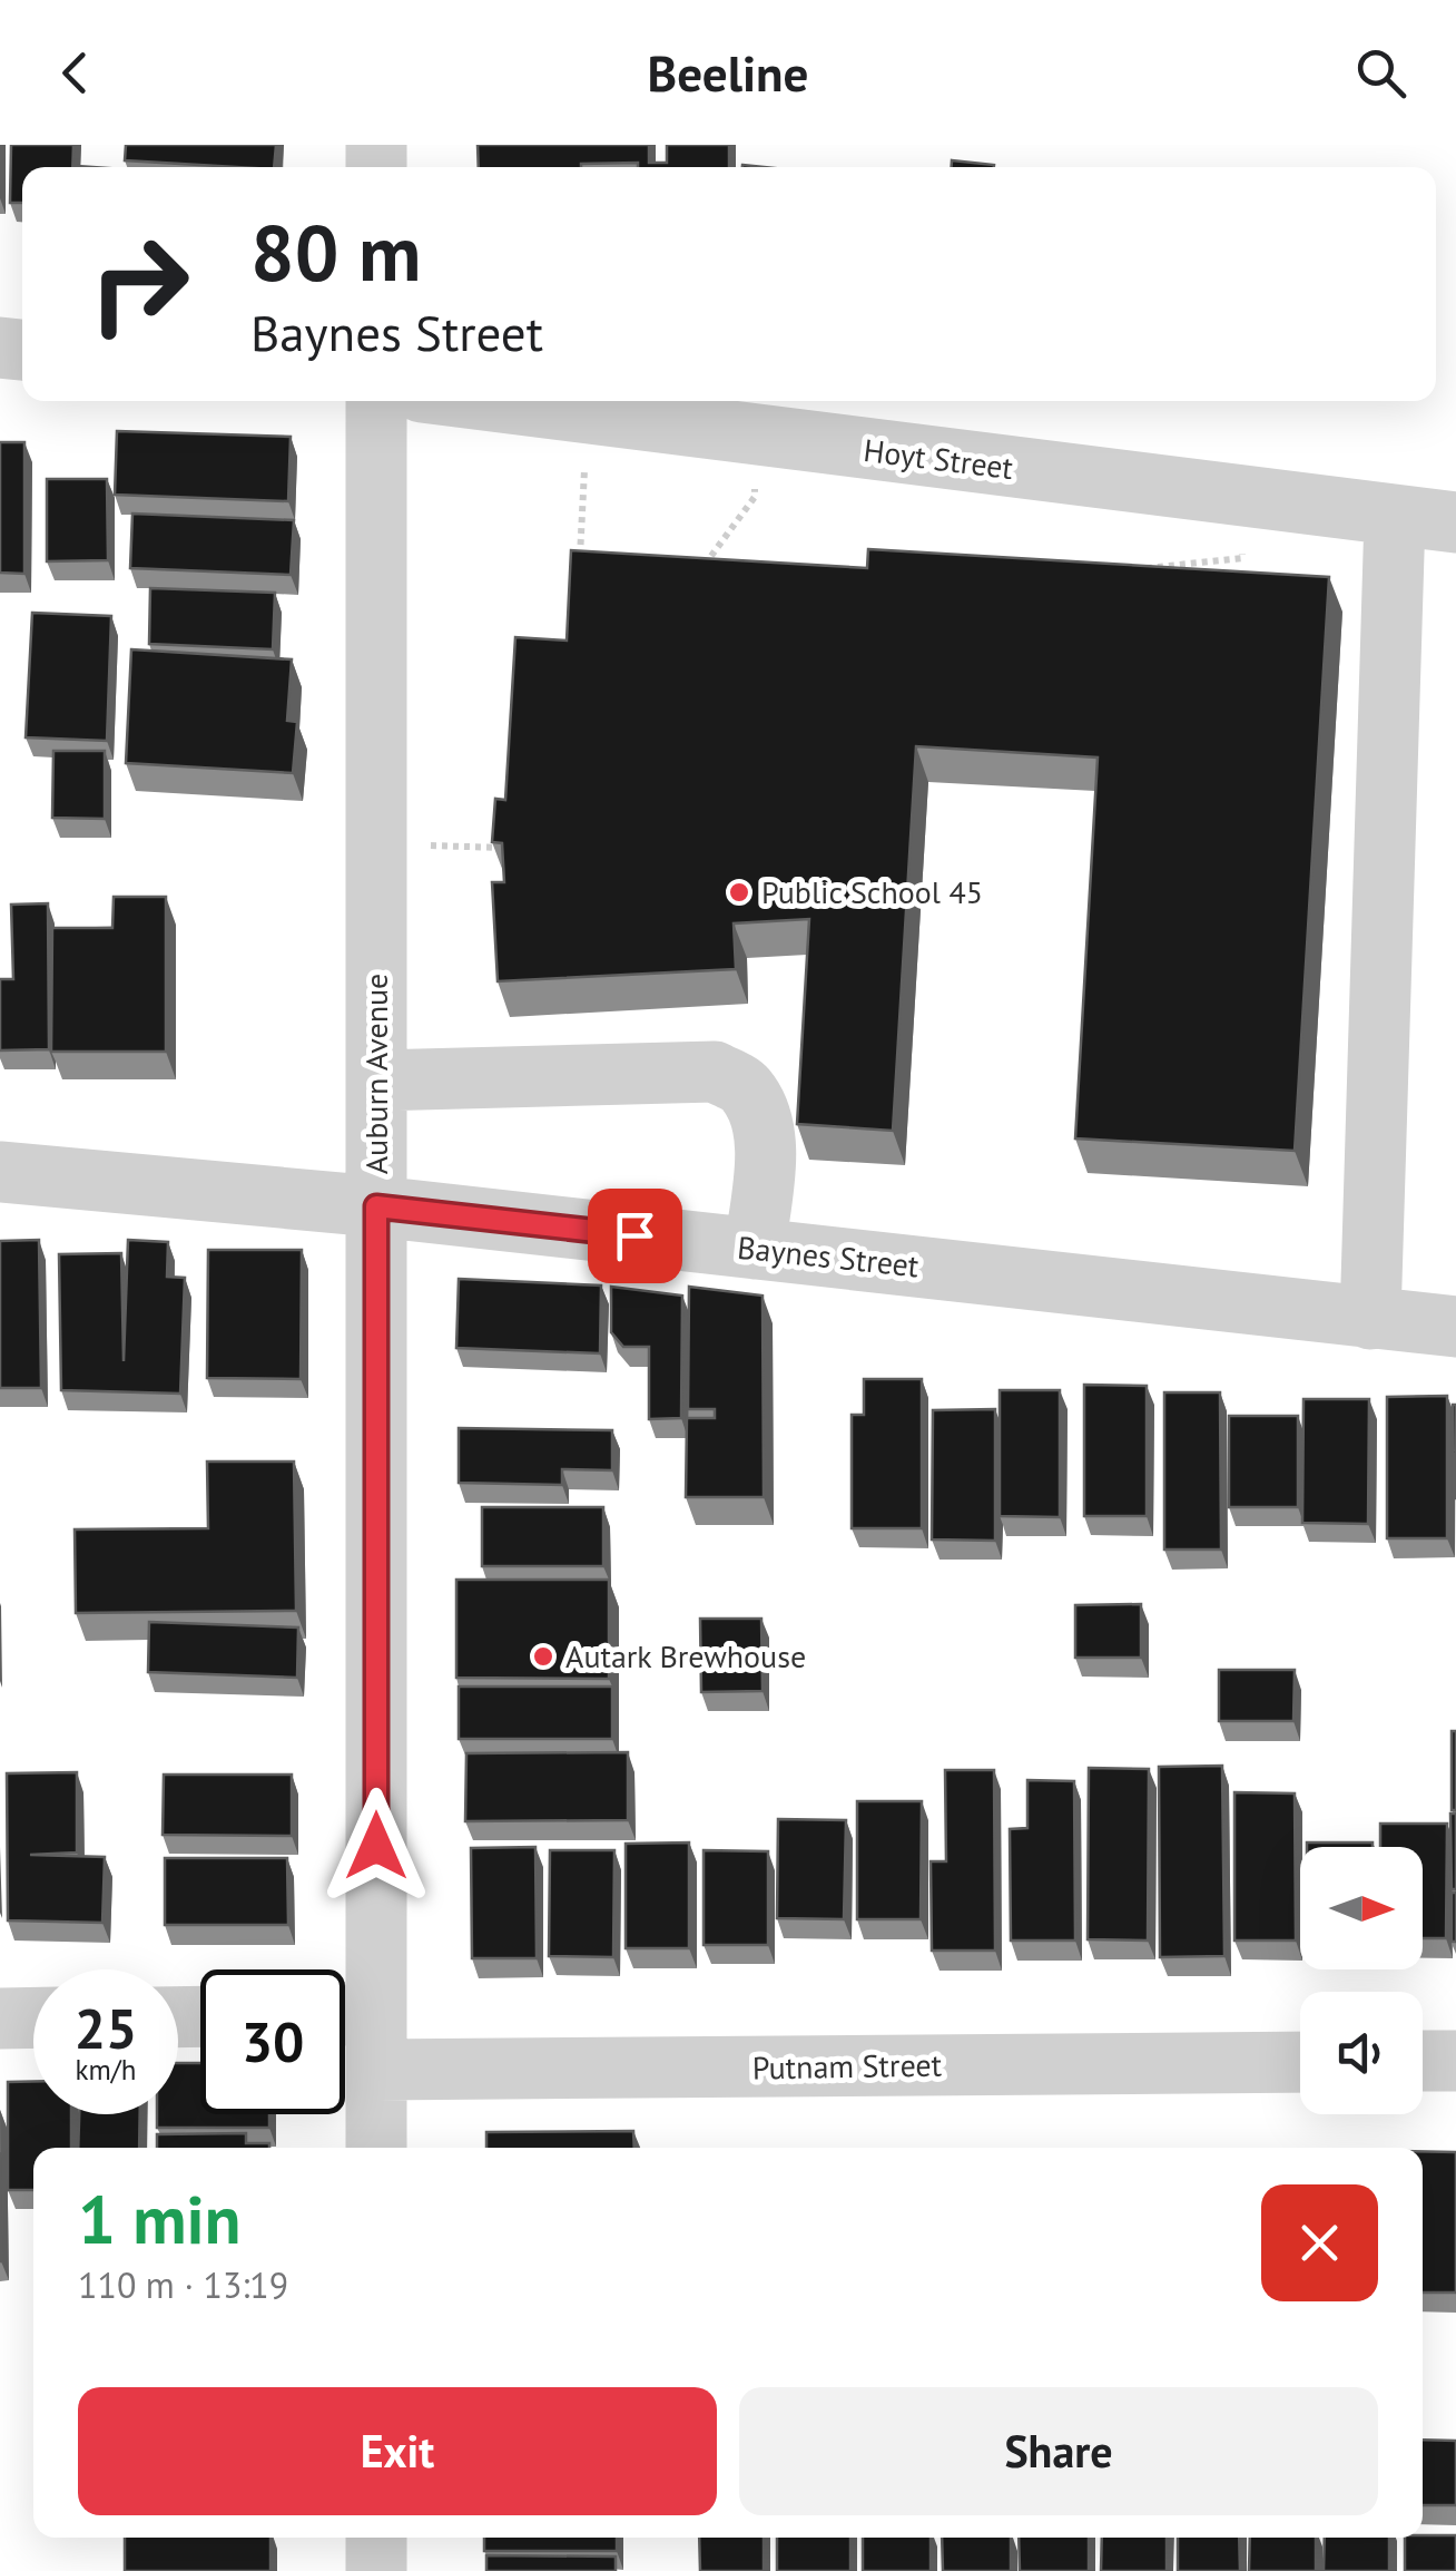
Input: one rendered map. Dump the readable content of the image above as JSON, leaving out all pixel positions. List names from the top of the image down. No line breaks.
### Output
{"streets":{"street":["Hoyt Street","Auburn Avenue","Baynes Street","Putnam Street"]},"crossings":[["Auburn Avenue","Baynes Street"],["Auburn Avenue","Putnam Street"]],"places":["Public School 45","Autark Brewhouse"],"north":"right","page":{"header":"Beeline","turn":["80 m","Baynes Street"],"speed":"25 km/h","limit":"30","heading":["1 min","110 m · 13:19"],"buttons":["Exit","Share"]}}
